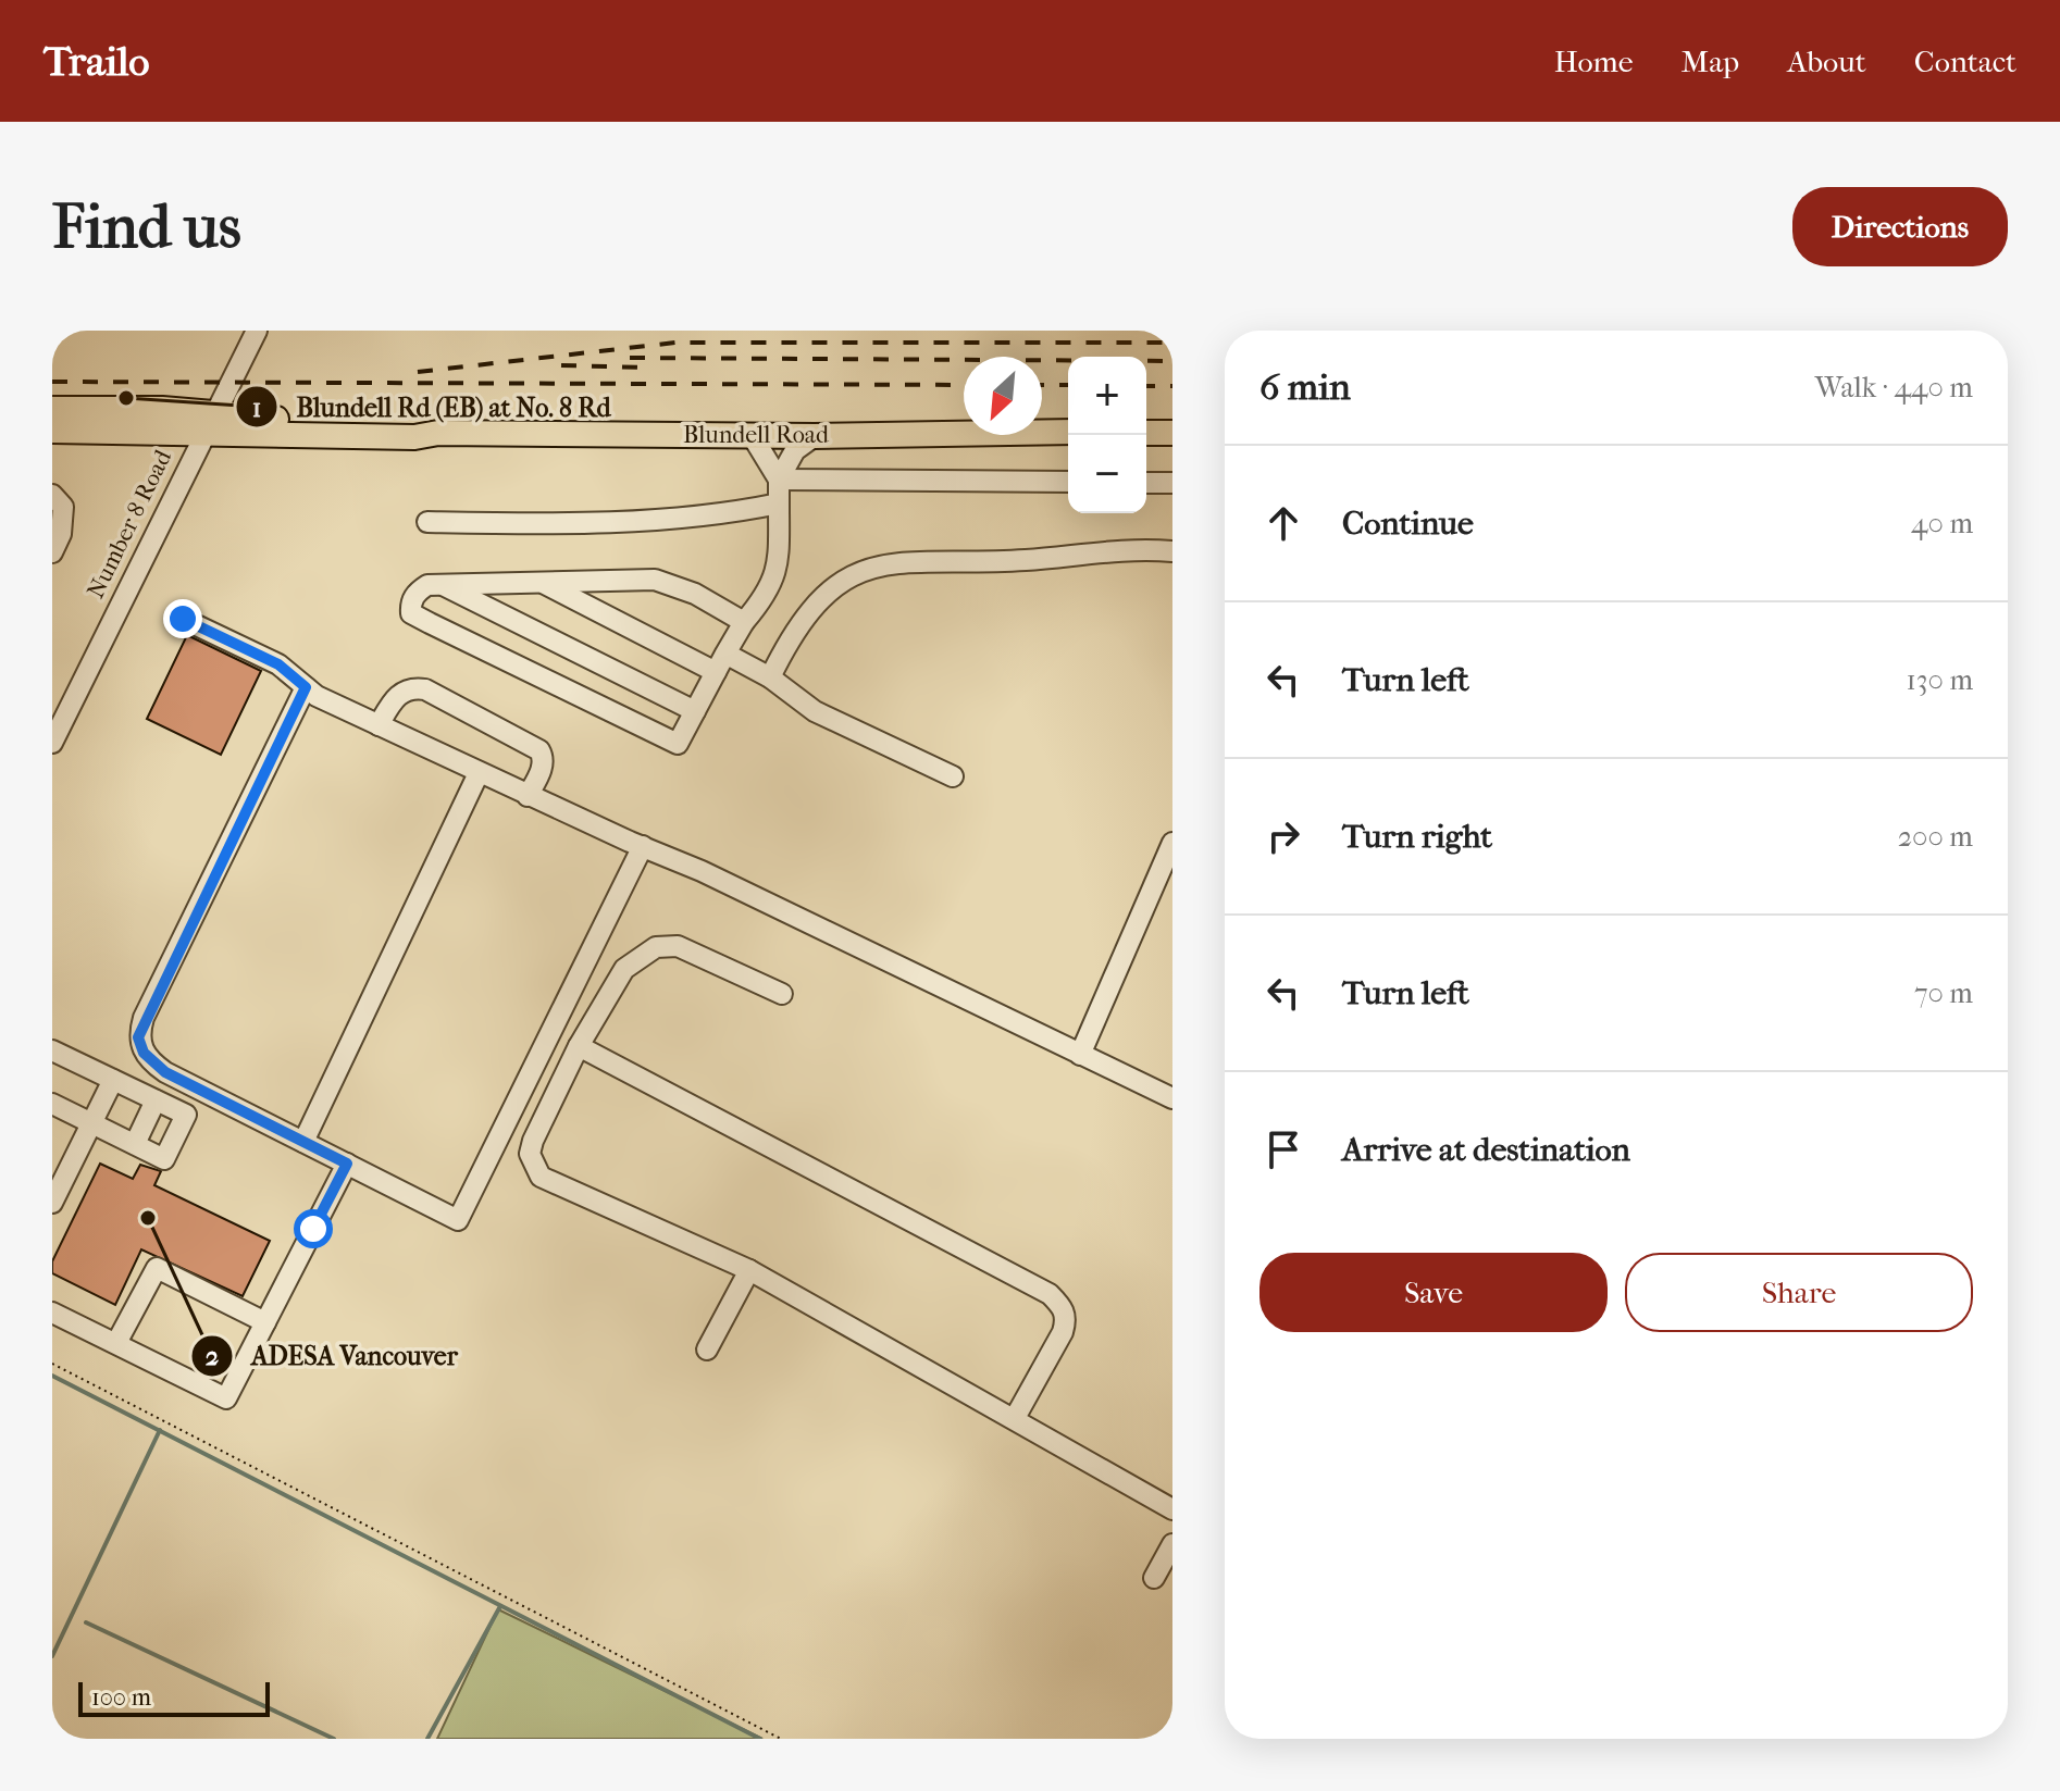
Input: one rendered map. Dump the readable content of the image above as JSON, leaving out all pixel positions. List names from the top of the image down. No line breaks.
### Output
{"streets":{"main road":["Blundell Road"],"street":["Number 8 Road"]},"crossings":[["Blundell Road","Number 8 Road"]],"places":["Blundell Rd (EB) at No. 8 Rd","ADESA Vancouver"],"scale_bar":"100 m","north":"bottom left","page":{"header":"Trailo","nav":["Home","Map","About","Contact"],"buttons":["Directions",["Save","Share"]],"title":"Find us","heading":["6 min","Walk · 440 m"],"map_buttons":["+","−"],"list":[["Continue","40 m"],["Turn left","130 m"],["Turn right","200 m"],["Turn left","70 m"],"Arrive at destination"],"scale":"100 m"}}
